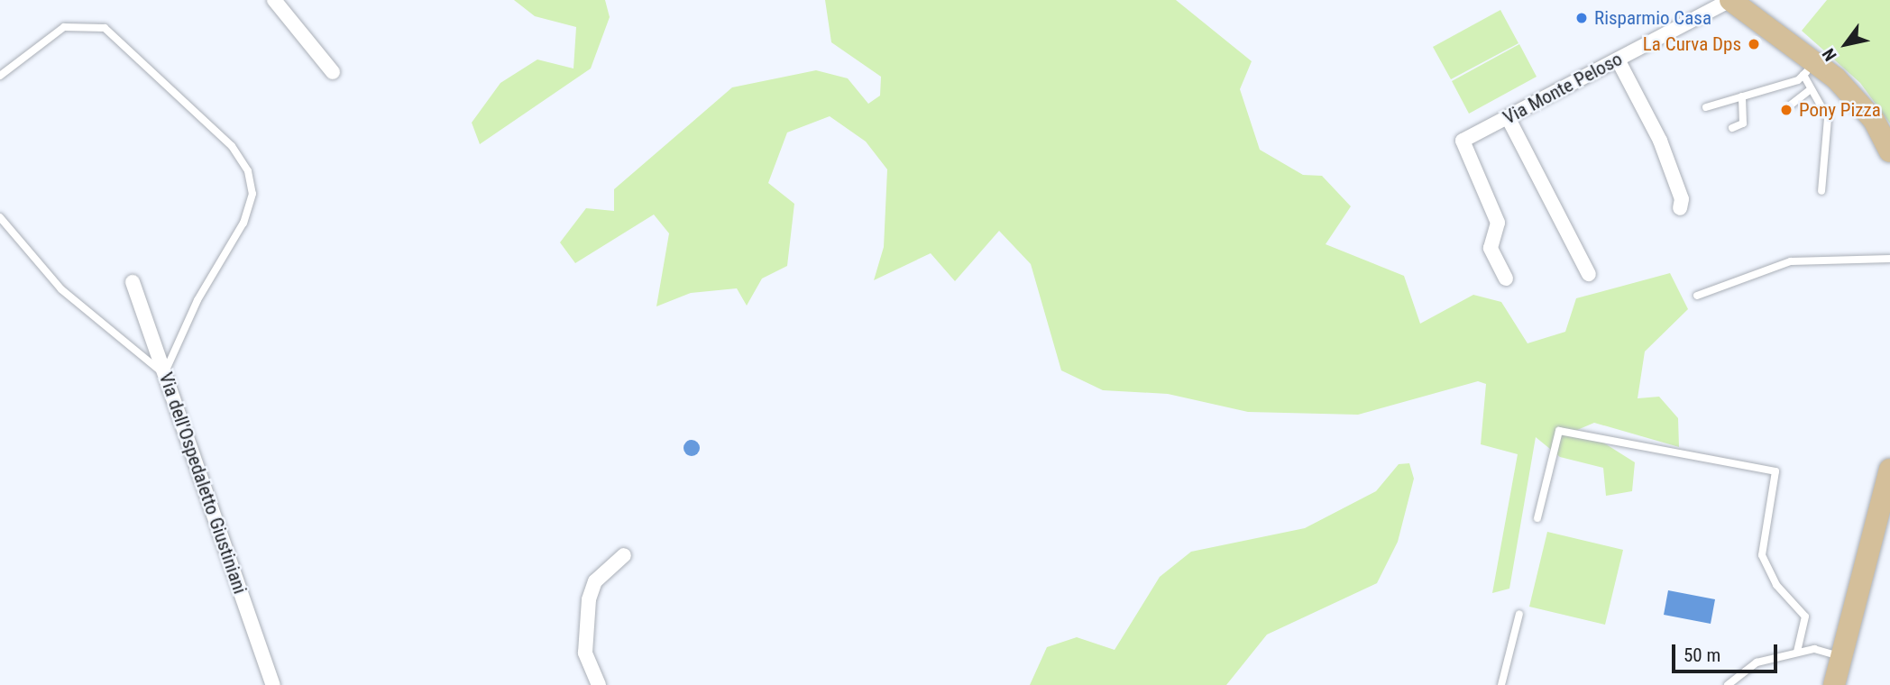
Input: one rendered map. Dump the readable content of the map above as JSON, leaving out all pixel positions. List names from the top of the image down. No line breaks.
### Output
{"streets":{"street":["Via Monte Peloso","Via dell'Ospedaletto Giustiniani"]},"places":["Risparmio Casa","La Curva Dps","Pony Pizza"],"scale_bar":"50 m","north":"bottom left"}
